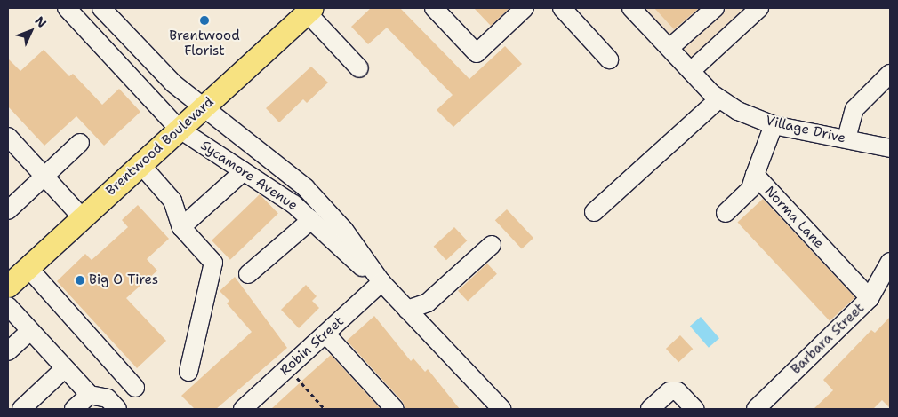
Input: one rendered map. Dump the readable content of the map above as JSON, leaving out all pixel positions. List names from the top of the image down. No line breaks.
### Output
{"streets":{"main road":["Brentwood Boulevard"],"street":["Village Drive","Sycamore Avenue","Norma Lane","Barbara Street","Robin Street"]},"crossings":[["Village Drive","Norma Lane"],["Brentwood Boulevard","Sycamore Avenue"],["Sycamore Avenue","Robin Street"],["Norma Lane","Barbara Street"]],"places":["Brentwood Florist","Big O Tires"],"north":"top right"}
